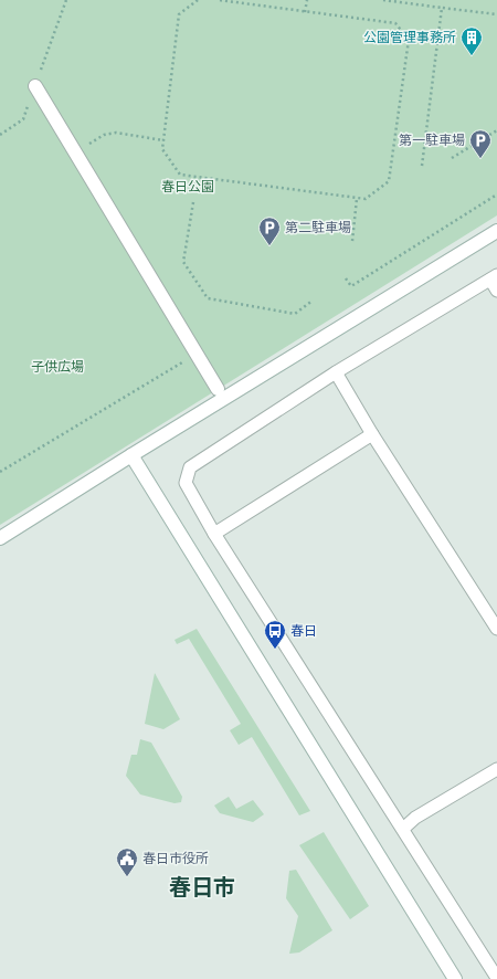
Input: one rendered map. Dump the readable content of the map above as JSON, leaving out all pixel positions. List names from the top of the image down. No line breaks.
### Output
{"districts":["春日市"],"parks":["春日公園","子供広場"],"places":{"building":["公園管理事務所"],"parking":["第一駐車場","第二駐車場"],"bus stop":["春日"],"public building":["春日市役所"]}}
